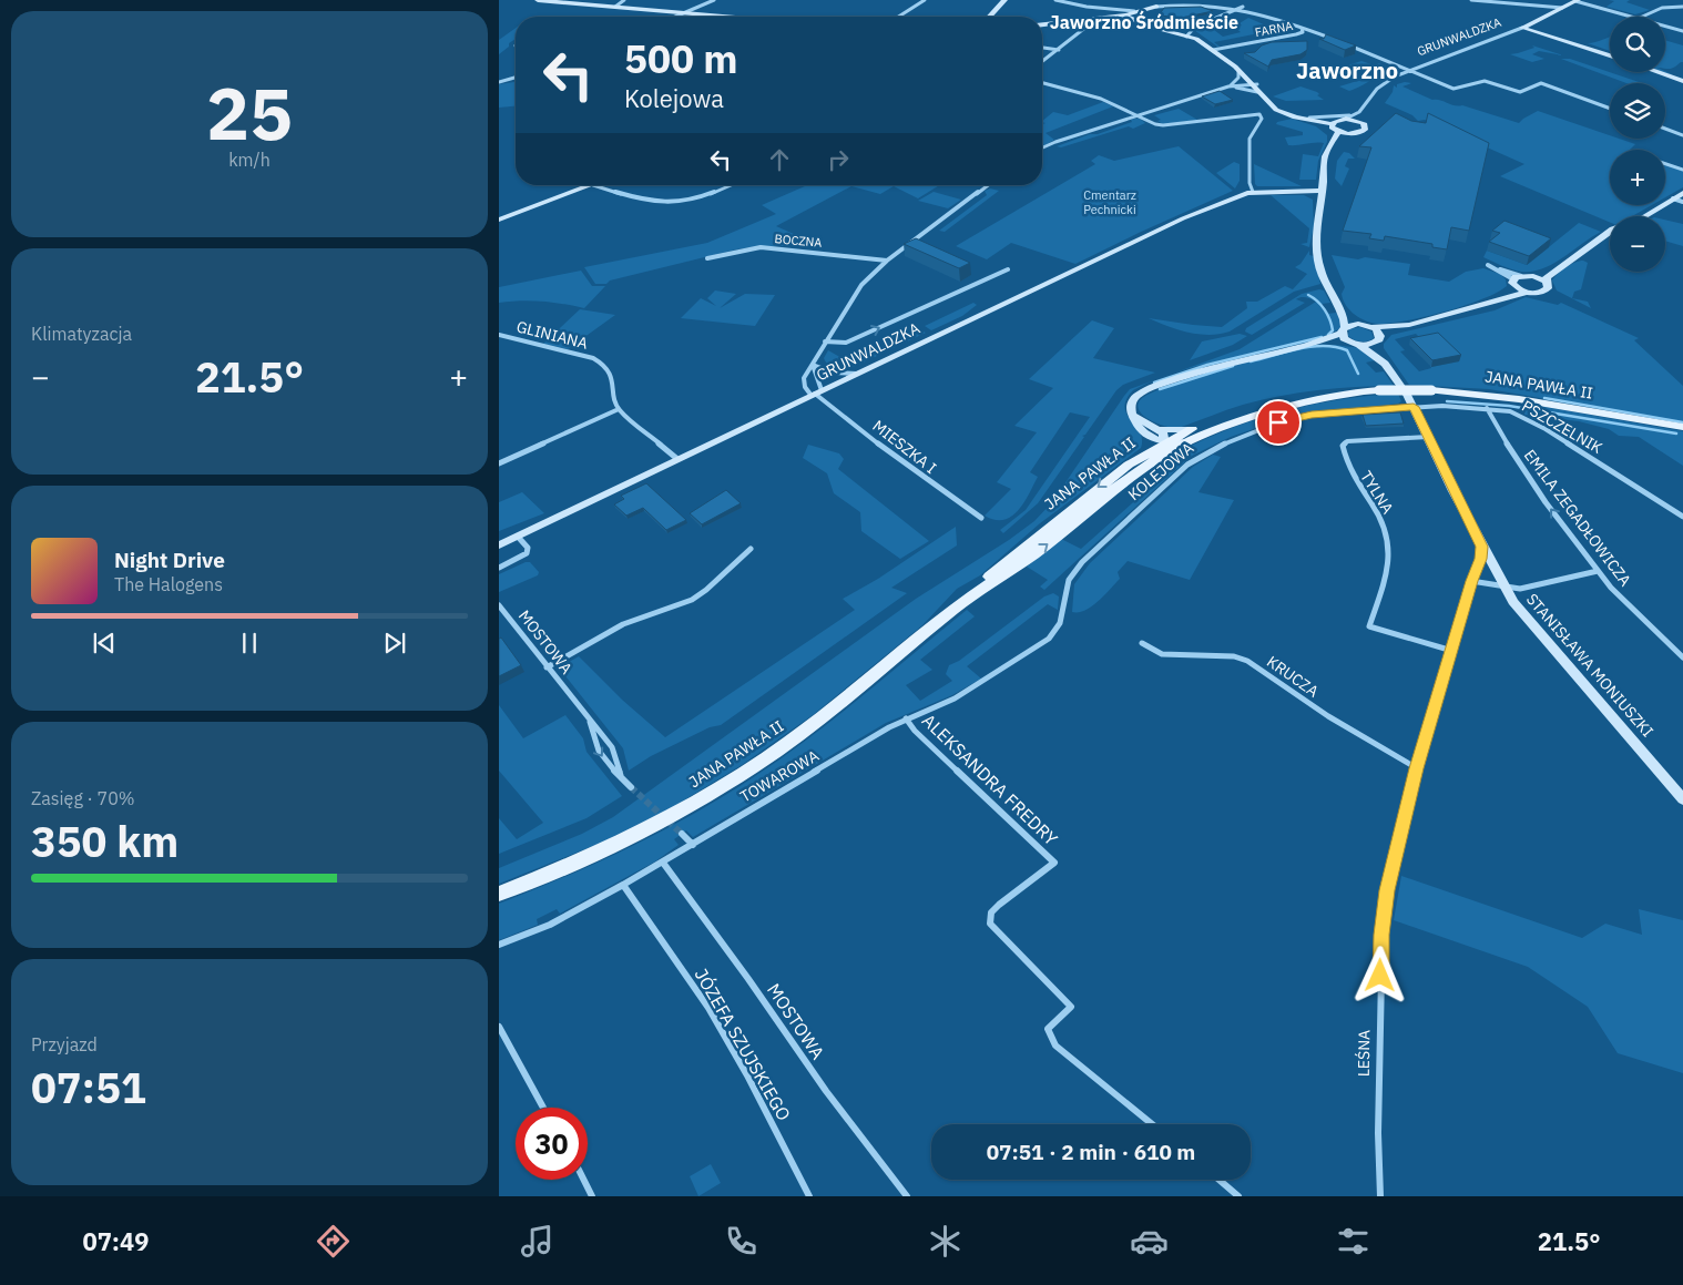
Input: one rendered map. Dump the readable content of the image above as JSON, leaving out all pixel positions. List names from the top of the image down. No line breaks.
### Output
{"streets":{"main road":["JANA PAWŁA II"],"street":["FARNA","GRUNWALDZKA","BOCZNA","GLINIANA","PSZCZELNIK","MIESZKA I","KOLEJOWA","TYLNA","EMILA ZEGADŁOWICZA","MOSTOWA","STANISŁAWA MONIUSZKI","KRUCZA","TOWAROWA","ALEKSANDRA FREDRY","JÓZEFA SZUJSKIEGO","LEŚNA"]},"crossings":[["GRUNWALDZKA","MIESZKA I"],["PSZCZELNIK","KOLEJOWA"],["PSZCZELNIK","EMILA ZEGADŁOWICZA"],["KOLEJOWA","TOWAROWA"],["TYLNA","LEŚNA"],["MOSTOWA","TOWAROWA"],["STANISŁAWA MONIUSZKI","LEŚNA"],["KRUCZA","LEŚNA"],["TOWAROWA","ALEKSANDRA FREDRY"],["TOWAROWA","JÓZEFA SZUJSKIEGO"]],"one_way":["EMILA ZEGADŁOWICZA"],"districts":["Jaworzno Śródmieście","Jaworzno"],"parks":["Cmentarz Pechnicki"],"page":{"tile":[["25","km/h"],"Klimatyzacja",["Zasięg · 70%","350 km"],["Przyjazd","07:51"]],"map_buttons":["+","−"],"turn":["500 m","Kolejowa"],"heat":["−","21.5°","+"],"song":["Night Drive","The Halogens"],"limit":"30","trip":"07:51 · 2 min · 610 m","tabs":["07:49","21.5°"]}}
